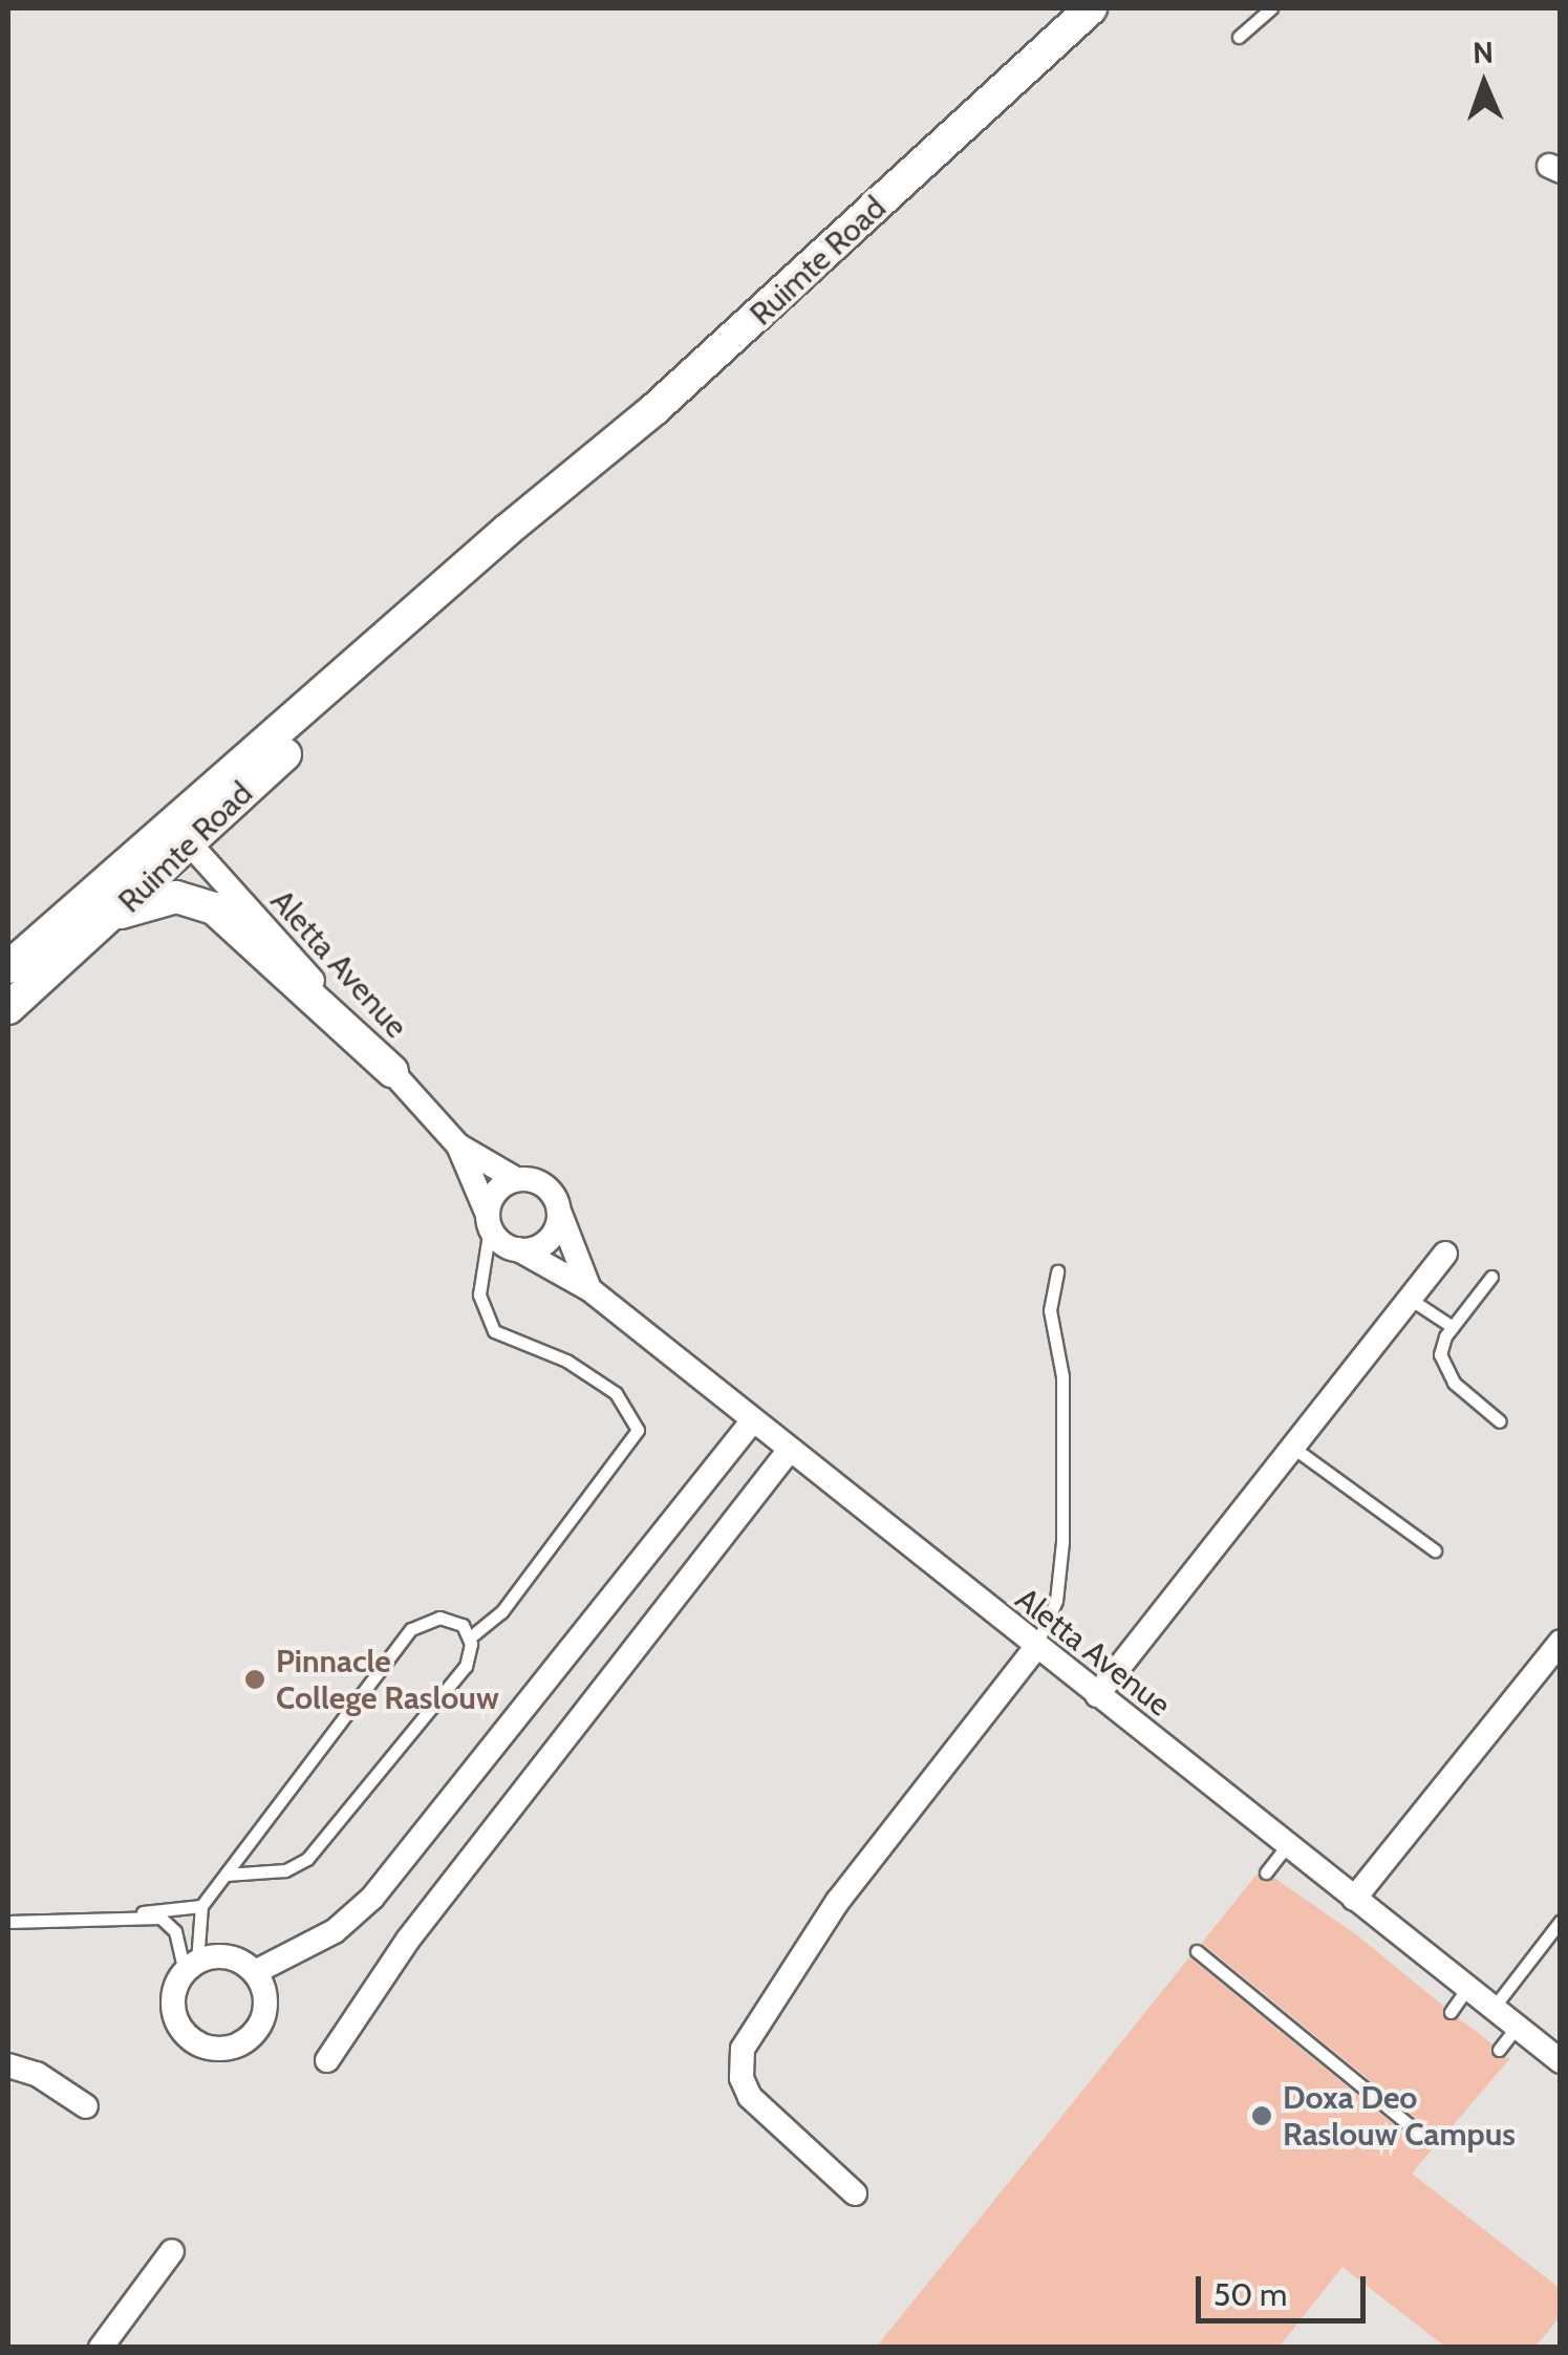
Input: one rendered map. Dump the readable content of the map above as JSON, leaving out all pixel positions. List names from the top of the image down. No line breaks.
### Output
{"streets":{"main road":["Ruimte Road"],"street":["Aletta Avenue"]},"crossings":[["Ruimte Road","Aletta Avenue"]],"places":["Pinnacle College Raslouw","Doxa Deo Raslouw Campus"],"scale_bar":"50 m","north":"top"}
